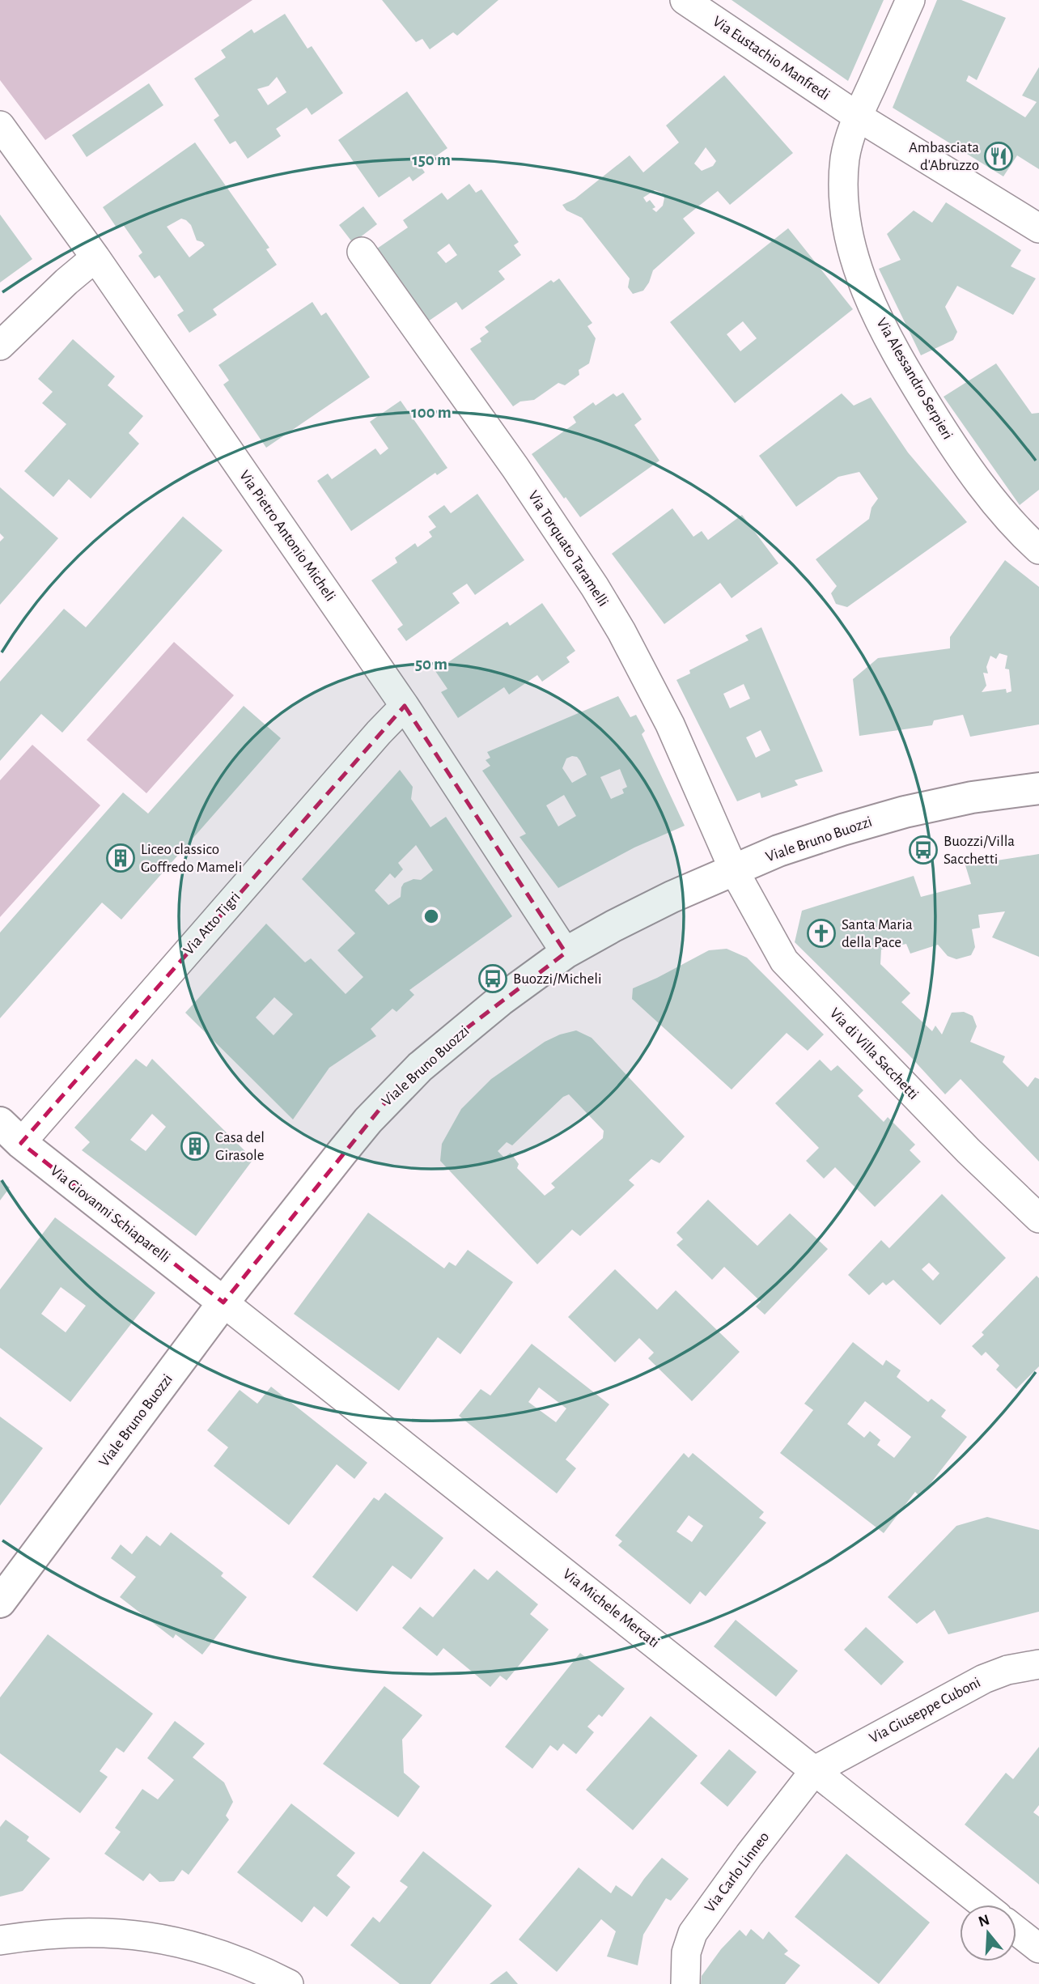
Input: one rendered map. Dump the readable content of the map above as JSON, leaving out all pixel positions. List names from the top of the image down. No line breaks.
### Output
{"streets":{"street":["Via Eustachio Manfredi","Via Alessandro Serpieri","Via Pietro Antonio Micheli","Via Torquato Taramelli","Viale Bruno Buozzi","Via Atto Tigri","Via di Villa Sacchetti","Via Giovanni Schiaparelli","Via Michele Mercati","Via Giuseppe Cuboni","Via Carlo Linneo"]},"crossings":[["Via Eustachio Manfredi","Via Alessandro Serpieri"],["Via Pietro Antonio Micheli","Viale Bruno Buozzi"],["Via Pietro Antonio Micheli","Via Atto Tigri"],["Via Torquato Taramelli","Viale Bruno Buozzi"],["Via Torquato Taramelli","Via di Villa Sacchetti"],["Viale Bruno Buozzi","Via di Villa Sacchetti"],["Viale Bruno Buozzi","Via Giovanni Schiaparelli"],["Viale Bruno Buozzi","Via Michele Mercati"],["Via Atto Tigri","Via Giovanni Schiaparelli"],["Via Giovanni Schiaparelli","Via Michele Mercati"],["Via Michele Mercati","Via Giuseppe Cuboni"],["Via Michele Mercati","Via Carlo Linneo"],["Via Giuseppe Cuboni","Via Carlo Linneo"]],"places":{"restaurant":["Ambasciata d'Abruzzo"],"bus stop":["Buozzi/Villa Sacchetti","Buozzi/Micheli"],"building":["Liceo classico Goffredo Mameli","Casa del Girasole"],"church":["Santa Maria della Pace"]},"north":"top","rings":["150 m","100 m","50 m"]}
